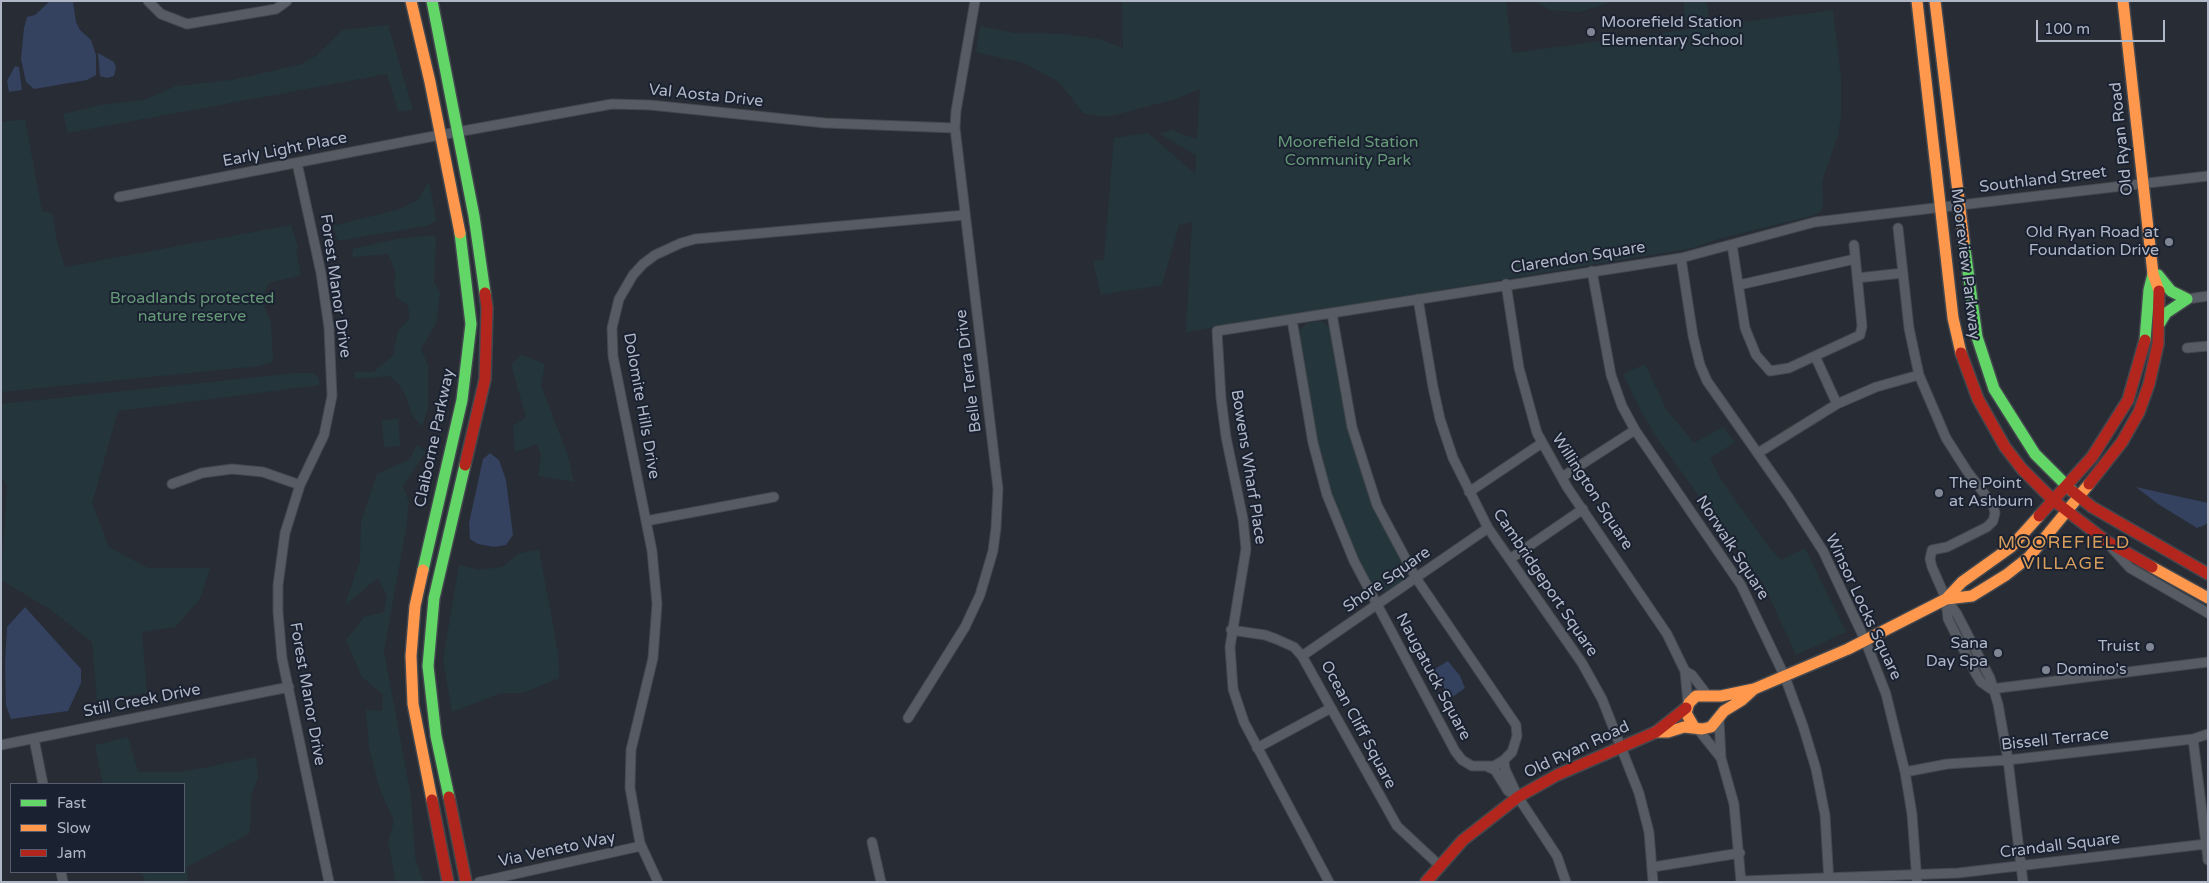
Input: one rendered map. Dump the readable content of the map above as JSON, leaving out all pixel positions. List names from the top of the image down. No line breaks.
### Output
{"streets":{"main road":["Old Ryan Road","Mooreview Parkway","Claiborne Parkway"],"street":["Val Aosta Drive","Early Light Place","Southland Street","Clarendon Square","Forest Manor Drive","Belle Terra Drive","Dolomite Hills Drive","Bowens Wharf Place","Willington Square","Norwalk Square","Shore Square","Cambridgeport Square","Winsor Locks Square","Naugatuck Square","Still Creek Drive","Ocean Cliff Square","Bissell Terrace","Crandall Square","Via Veneto Way"]},"crossings":[["Val Aosta Drive","Early Light Place"],["Val Aosta Drive","Belle Terra Drive"],["Old Ryan Road","Southland Street"],["Old Ryan Road","Mooreview Parkway"],["Old Ryan Road","Willington Square"],["Old Ryan Road","Norwalk Square"],["Old Ryan Road","Cambridgeport Square"],["Old Ryan Road","Winsor Locks Square"],["Old Ryan Road","Ocean Cliff Square"],["Early Light Place","Forest Manor Drive"],["Early Light Place","Claiborne Parkway"],["Southland Street","Clarendon Square"],["Southland Street","Mooreview Parkway"],["Clarendon Square","Mooreview Parkway"],["Clarendon Square","Bowens Wharf Place"],["Clarendon Square","Willington Square"],["Clarendon Square","Norwalk Square"],["Clarendon Square","Cambridgeport Square"],["Clarendon Square","Winsor Locks Square"],["Clarendon Square","Naugatuck Square"],["Forest Manor Drive","Still Creek Drive"],["Belle Terra Drive","Dolomite Hills Drive"],["Dolomite Hills Drive","Via Veneto Way"],["Bowens Wharf Place","Ocean Cliff Square"],["Norwalk Square","Crandall Square"],["Shore Square","Cambridgeport Square"],["Shore Square","Naugatuck Square"],["Shore Square","Ocean Cliff Square"],["Winsor Locks Square","Bissell Terrace"],["Winsor Locks Square","Crandall Square"]],"districts":["MOOREFIELD VILLAGE"],"parks":["Moorefield Station Community Park","Broadlands protected nature reserve"],"places":["Moorefield Station Elementary School","Old Ryan Road at Foundation Drive","The Point at Ashburn","Truist","Sana Day Spa","Domino's"],"legend":["Fast","Slow","Jam"],"scale_bar":"100 m"}
